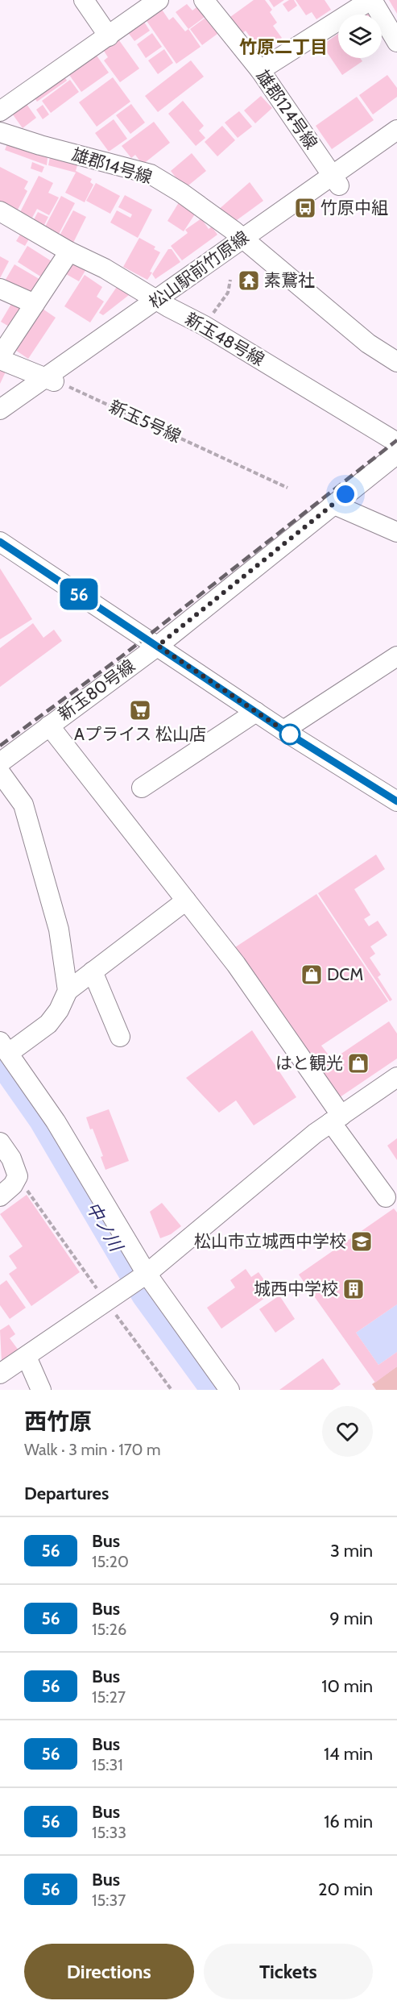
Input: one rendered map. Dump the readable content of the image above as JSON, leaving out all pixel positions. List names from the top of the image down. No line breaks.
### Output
{"streets":{"street":["雄郡124号線","雄郡14号線","松山駅前竹原線","新玉48号線","新玉80号線"],"path":["新玉5号線"]},"crossings":[["雄郡124号線","松山駅前竹原線"],["雄郡14号線","松山駅前竹原線"],["松山駅前竹原線","新玉48号線"],["松山駅前竹原線","新玉5号線"]],"districts":["竹原二丁目"],"water":["中ノ川"],"places":{"bus stop":["竹原中組"],"temple":["素鵞社"],"supermarket":["Aプライス 松山店"],"shop":["DCM","はと観光"],"school or university":["松山市立城西中学校"],"building":["城西中学校"]},"lines":["bus line 56"],"page":{"on_map":"56","heading":[["西竹原","Walk · 3 min · 170 m"],"Departures"],"list":[{"mark":"56","name":"Bus","note":"15:20","value":"3 min"},{"mark":"56","name":"Bus","note":"15:26","value":"9 min"},{"mark":"56","name":"Bus","note":"15:27","value":"10 min"},{"mark":"56","name":"Bus","note":"15:31","value":"14 min"},{"mark":"56","name":"Bus","note":"15:33","value":"16 min"},{"mark":"56","name":"Bus","note":"15:37","value":"20 min"}],"buttons":["Directions","Tickets"]}}
